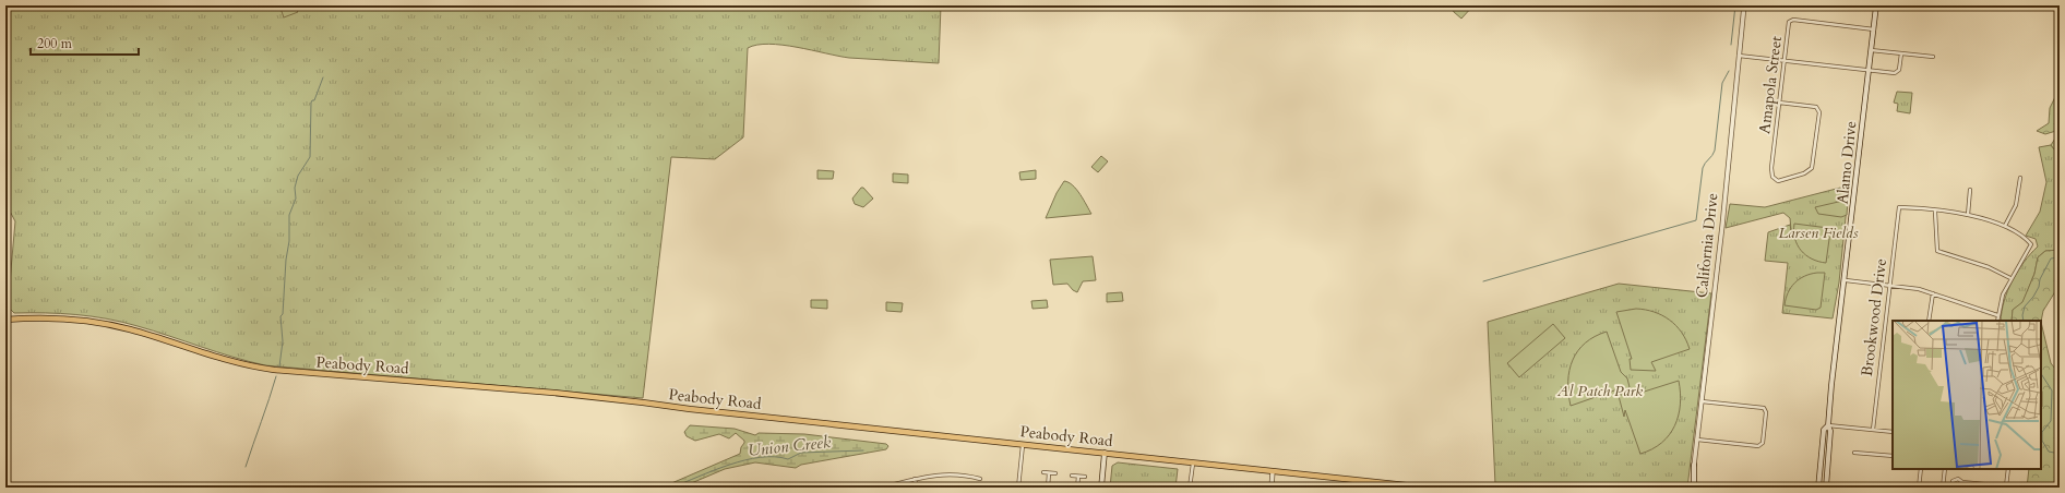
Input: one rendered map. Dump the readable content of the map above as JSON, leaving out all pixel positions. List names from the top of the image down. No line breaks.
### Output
{"streets":{"main road":["Alamo Drive","Peabody Road"],"street":["Amapola Street","California Drive","Brookwood Drive"]},"crossings":[["Amapola Street","Alamo Drive"]],"water":["Union Creek"],"parks":["Larsen Fields","Al Patch Park"],"scale_bar":"200 m"}
